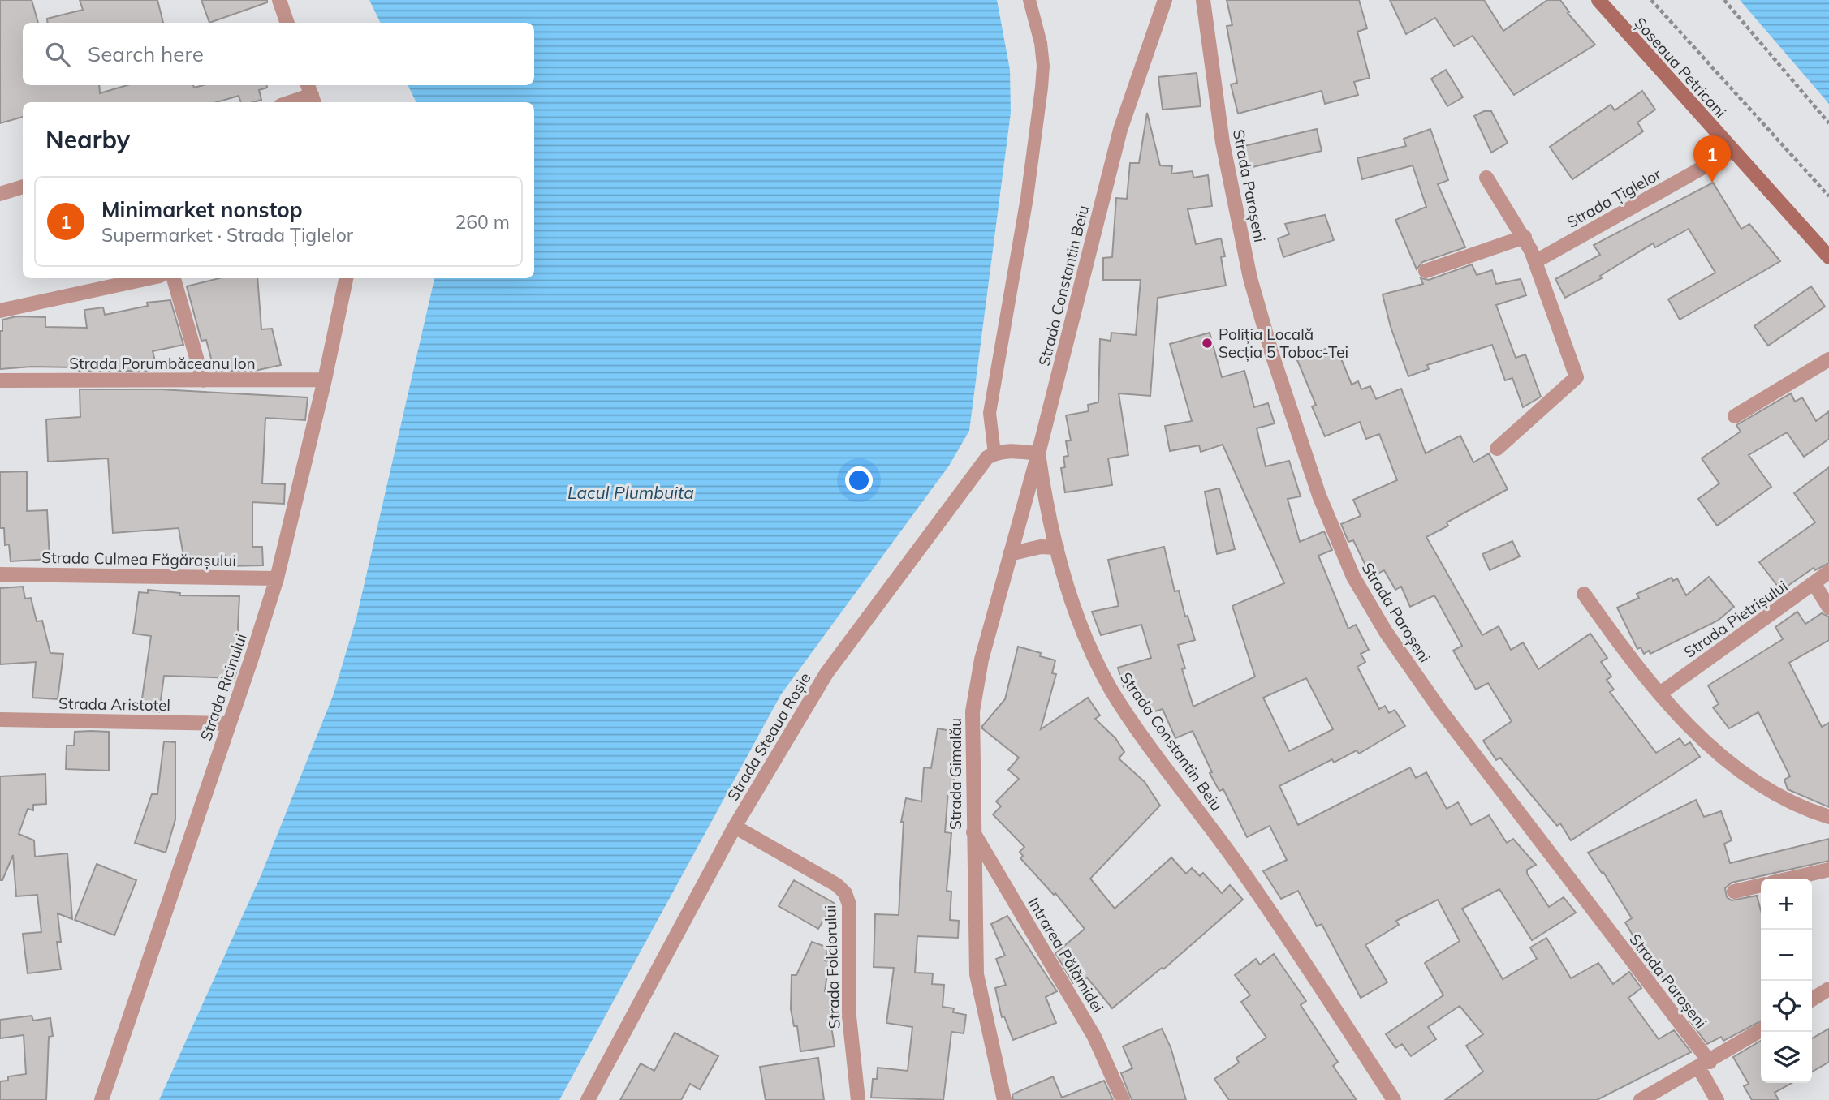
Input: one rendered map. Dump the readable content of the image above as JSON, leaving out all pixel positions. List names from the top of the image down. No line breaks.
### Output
{"streets":{"main road":["Șoseaua Petricani"],"street":["Strada Paroșeni","Strada Țiglelor","Strada Constantin Beiu","Strada Porumbăceanu Ion","Strada Culmea Făgărașului","Strada Pietrișului","Strada Ricinului","Strada Aristotel","Strada Steaua Roșie","Strada Gimalău","Intrarea Pălămidei","Strada Folclorului"]},"crossings":[["Șoseaua Petricani","Strada Țiglelor"],["Strada Constantin Beiu","Strada Gimalău"],["Strada Porumbăceanu Ion","Strada Ricinului"],["Strada Culmea Făgărașului","Strada Ricinului"],["Strada Ricinului","Strada Aristotel"],["Strada Steaua Roșie","Strada Folclorului"],["Strada Gimalău","Intrarea Pălămidei"]],"water":["Lacul Plumbuita"],"places":["Poliția Locală Secția 5 Toboc-Tei"],"page":{"search":"Search here","heading":"Nearby","pins":"1","list":[{"mark":"1","name":"Minimarket nonstop","note":"Supermarket · Strada Țiglelor","value":"260 m"}],"map_buttons":["+","−"]}}
